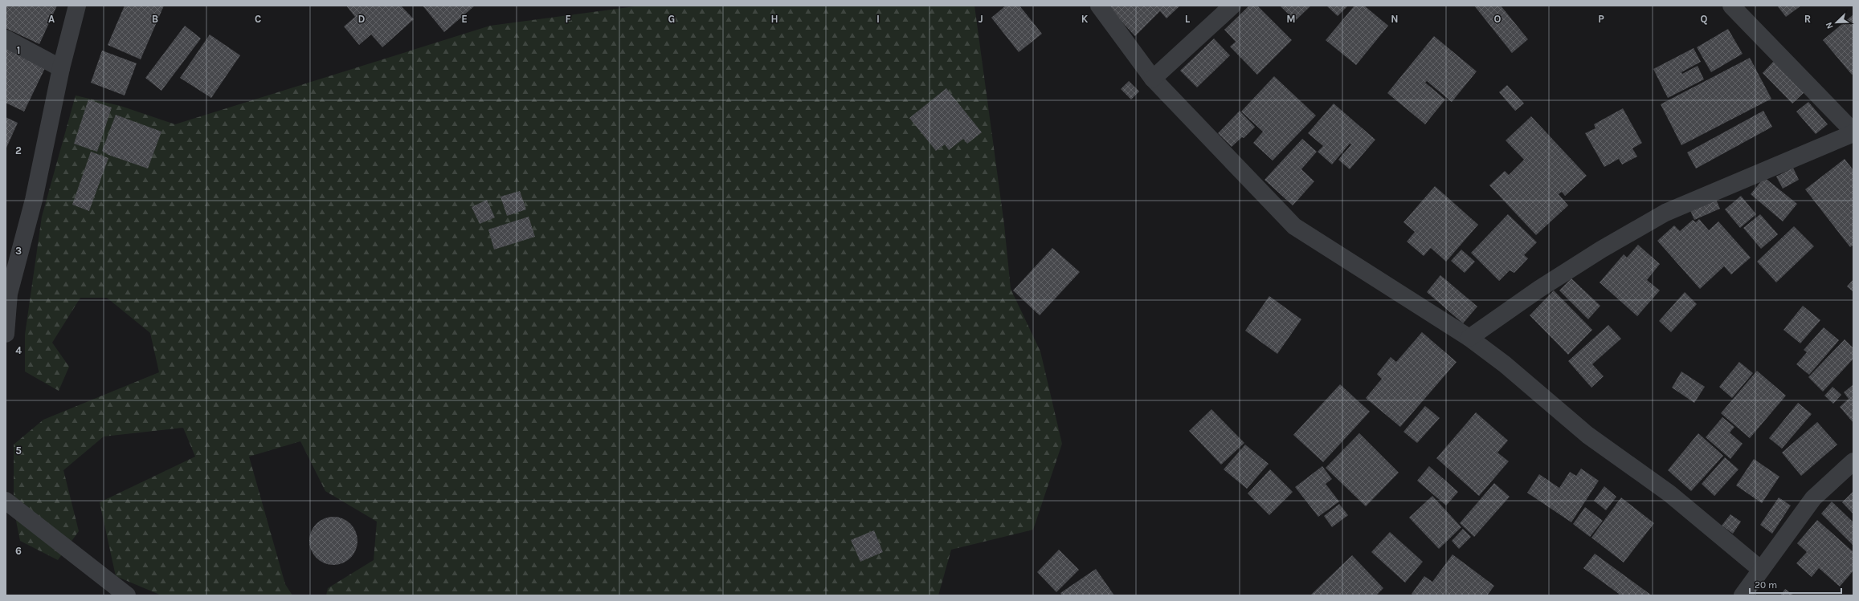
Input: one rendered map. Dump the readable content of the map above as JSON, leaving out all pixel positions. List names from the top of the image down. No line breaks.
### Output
{"scale_bar":"20 m","north":"bottom left","grid":{"columns":["A","B","C","D","E","F","G","H","I","J","K","L","M","N","O","P","Q","R"],"rows":["1","2","3","4","5","6"]}}
